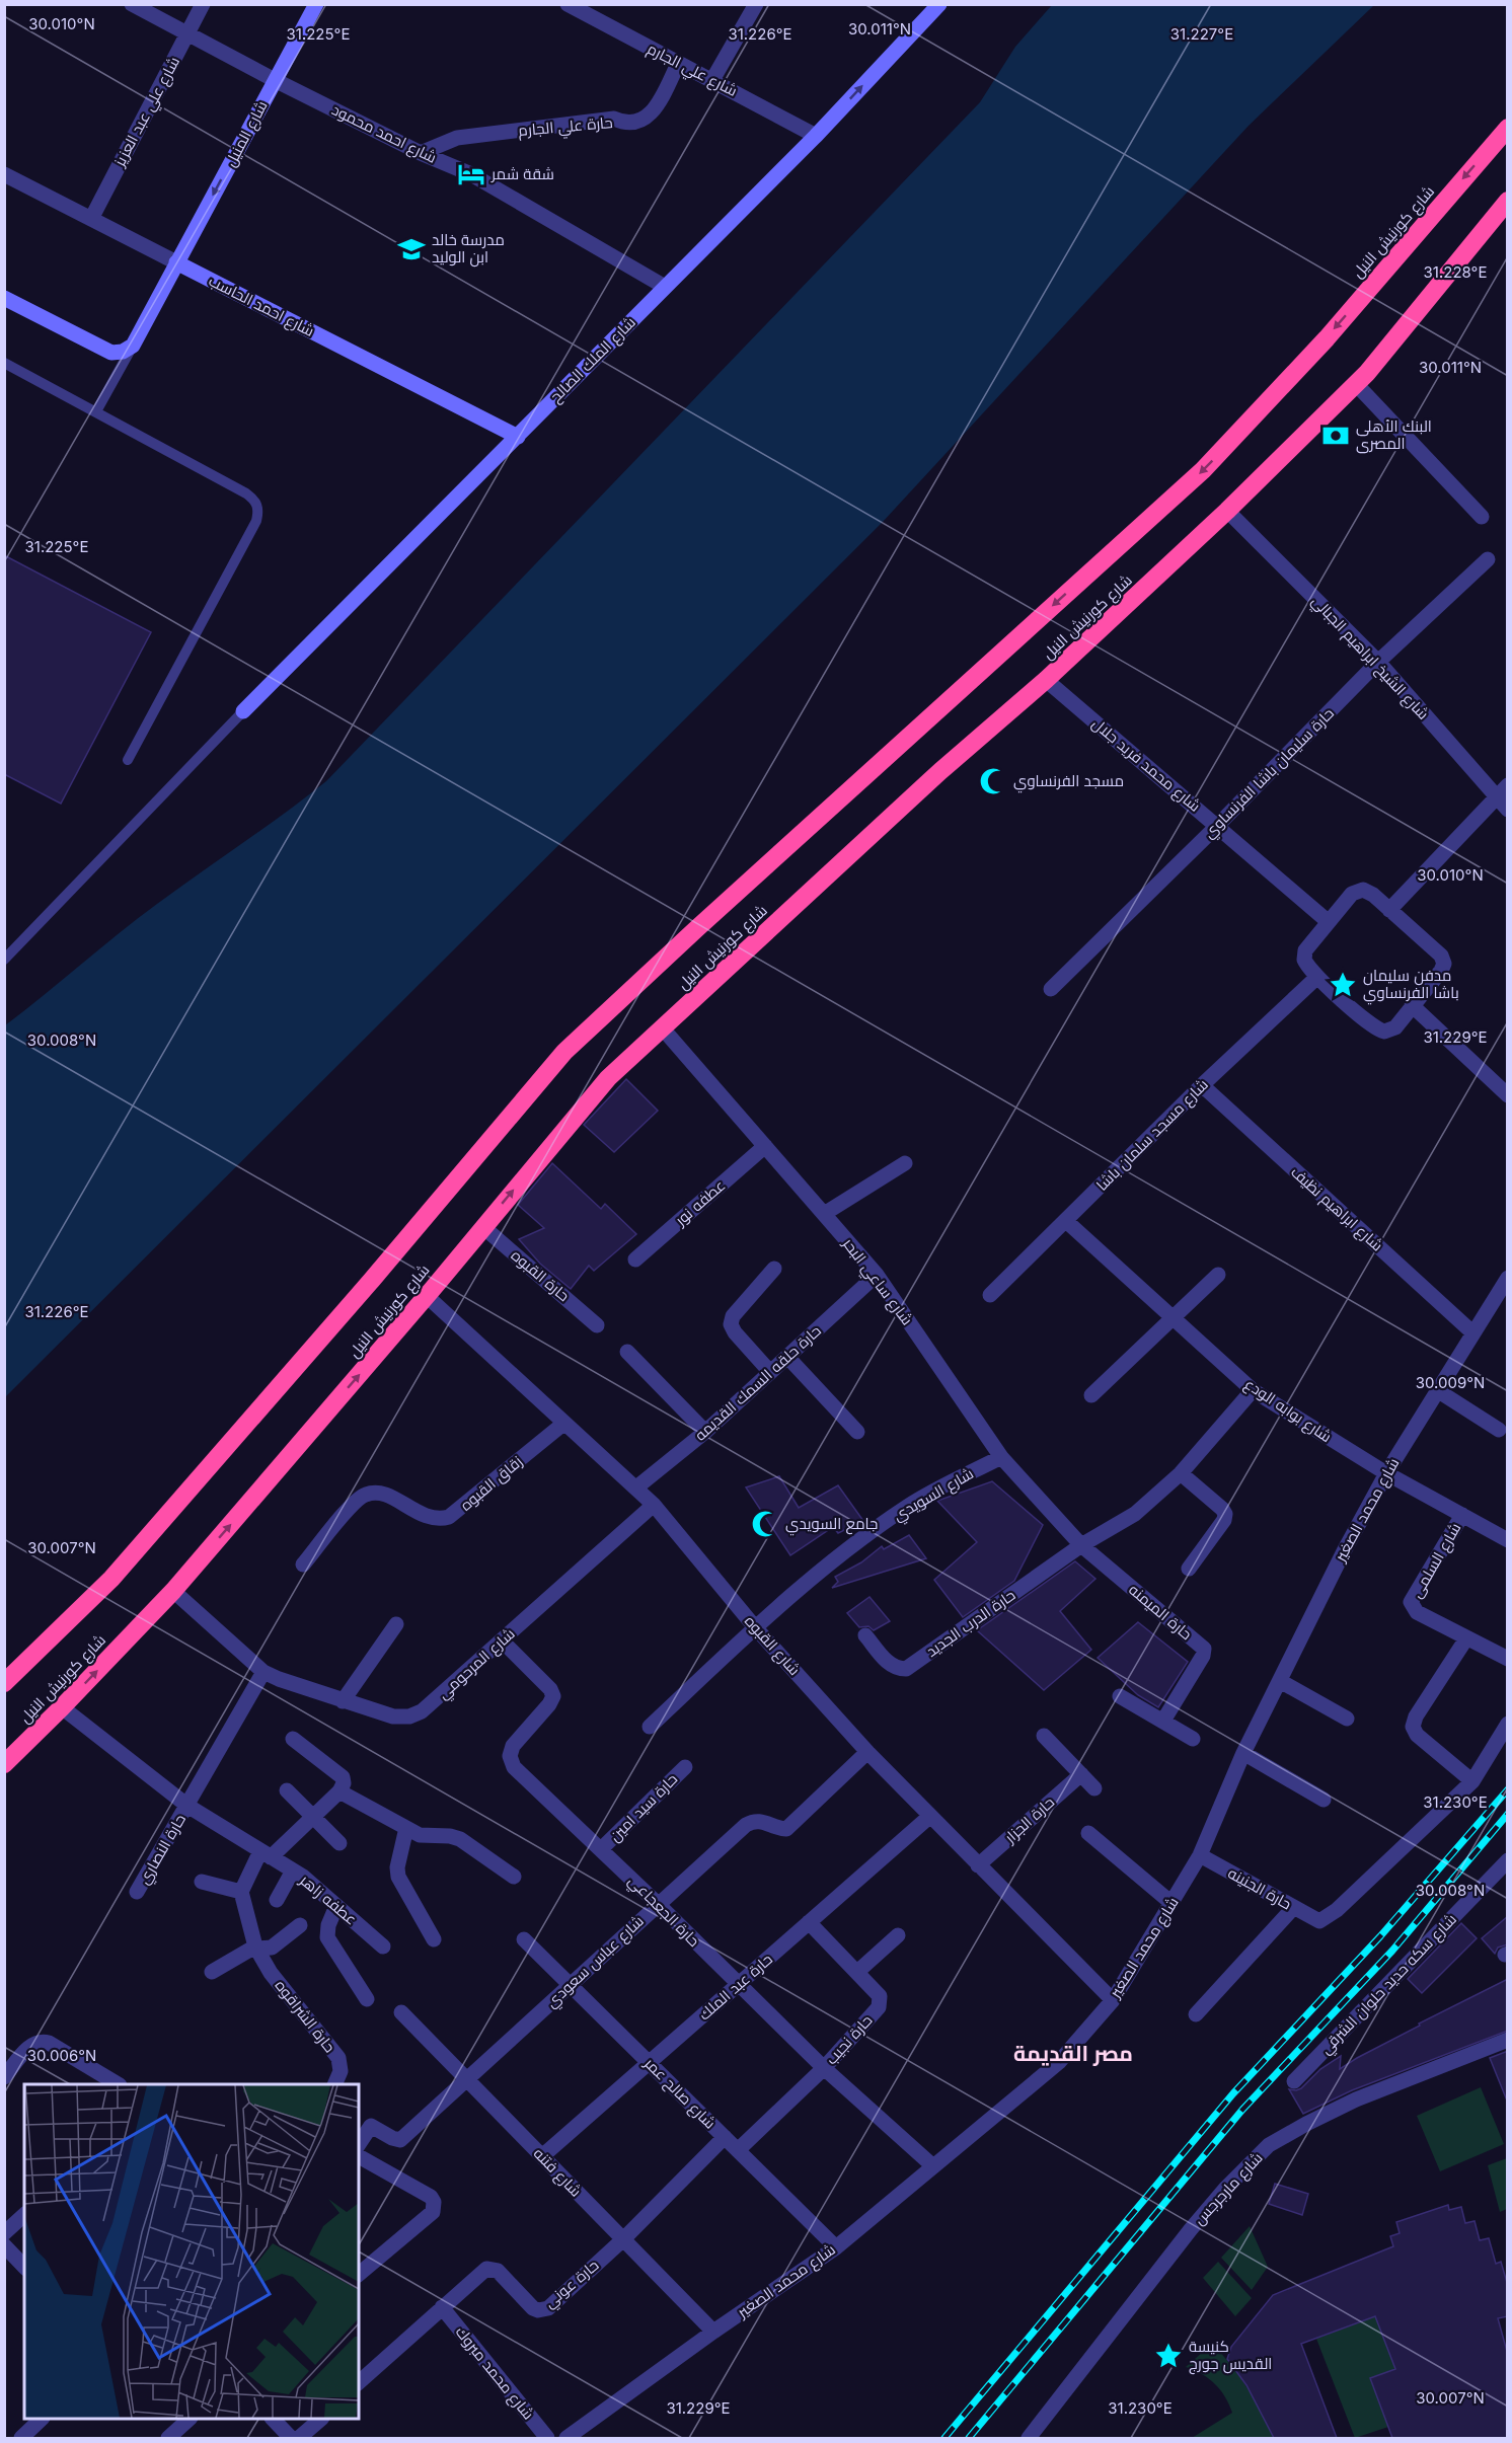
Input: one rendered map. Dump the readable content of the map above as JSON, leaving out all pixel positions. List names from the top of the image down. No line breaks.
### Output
{"streets":{"highway":["شارع كورنيش النيل"],"street":["شارع علي الجارم","شارع علي عبد العزيز","حارة علي الجارم","شارع المنيل","شارع احمد محمود","شارع احمد الحاسب","شارع الملك الصالح","شارع الشيخ ابراهيم الجبالي","شارع محمد فريد جلال","حارة سليمان باشا الفرنساوي","شارع مسجد سلمان باشا","عطفه نور","شارع ابراهيم نظيف","حارة القبوه","شارع ساعي البحر","حارة حلقه السمك القديمه","شارع بوابه الودع","زقاق القبوه","شارع السويدي","شارع محمد الصغير","شارع السلمى","حارة الميمنه","حارة الدرب الجديد","شارع القبوه","شارع المرحومي","حارة سيد امين","حارة الجزار","حارة النصاري","حارة الجنينه","عطفه زاهر","حارة الجعجاعي","شارع عباس سعودي","شارع سكه حديد حلوان الشرقي","حارة عبد الملك","حارة الشراقوه","حارة نجيب","شارع صالح عمر","شارع فتنه","شارع مارجرجس","حارة عوني","شارع محمد مبروك"]},"crossings":[["شارع علي الجارم","حارة علي الجارم"],["شارع علي الجارم","شارع الملك الصالح"],["شارع علي عبد العزيز","شارع احمد محمود"],["شارع علي عبد العزيز","شارع احمد الحاسب"],["حارة علي الجارم","شارع احمد محمود"],["شارع المنيل","شارع احمد محمود"],["شارع المنيل","شارع احمد الحاسب"],["شارع احمد محمود","شارع الملك الصالح"],["شارع كورنيش النيل","شارع الشيخ ابراهيم الجبالي"],["شارع كورنيش النيل","شارع محمد فريد جلال"],["شارع كورنيش النيل","حارة القبوه"],["شارع كورنيش النيل","شارع ساعي البحر"],["شارع كورنيش النيل","شارع القبوه"],["شارع كورنيش النيل","شارع المرحومي"],["شارع احمد الحاسب","شارع الملك الصالح"],["شارع الشيخ ابراهيم الجبالي","حارة سليمان باشا الفرنساوي"],["شارع محمد فريد جلال","حارة سليمان باشا الفرنساوي"],["شارع مسجد سلمان باشا","شارع ابراهيم نظيف"],["شارع مسجد سلمان باشا","شارع بوابه الودع"],["عطفه نور","شارع ساعي البحر"],["شارع ابراهيم نظيف","شارع محمد الصغير"],["شارع ساعي البحر","حارة حلقه السمك القديمه"],["شارع ساعي البحر","شارع السويدي"],["شارع ساعي البحر","حارة الميمنه"],["شارع ساعي البحر","حارة الدرب الجديد"],["حارة حلقه السمك القديمه","شارع القبوه"],["شارع بوابه الودع","شارع محمد الصغير"],["شارع بوابه الودع","شارع السلمى"],["شارع بوابه الودع","حارة الدرب الجديد"],["زقاق القبوه","شارع القبوه"],["شارع السويدي","شارع القبوه"],["شارع محمد الصغير","شارع القبوه"],["شارع محمد الصغير","حارة الجنينه"],["شارع محمد الصغير","حارة الجعجاعي"],["شارع محمد الصغير","شارع صالح عمر"],["شارع محمد الصغير","شارع فتنه"],["حارة الميمنه","حارة الدرب الجديد"],["شارع القبوه","شارع المرحومي"],["شارع القبوه","حارة الجزار"],["شارع القبوه","شارع عباس سعودي"],["شارع القبوه","حارة عبد الملك"],["شارع المرحومي","حارة الجعجاعي"],["حارة سيد امين","حارة الجعجاعي"],["حارة الجعجاعي","شارع عباس سعودي"],["حارة الجعجاعي","حارة عبد الملك"],["حارة الجعجاعي","حارة نجيب"],["شارع عباس سعودي","شارع صالح عمر"],["شارع عباس سعودي","شارع فتنه"],["حارة عبد الملك","حارة نجيب"],["حارة عبد الملك","شارع صالح عمر"],["حارة عبد الملك","شارع فتنه"],["حارة نجيب","شارع صالح عمر"],["شارع صالح عمر","حارة عوني"],["شارع فتنه","حارة عوني"],["حارة عوني","شارع محمد مبروك"]],"one_way":["شارع المنيل"],"districts":["مصر القديمة"],"places":{"hotel":["شقة شمر"],"school or university":["مدرسة خالد ابن الوليد"],"bank":["البنك الأهلى المصرى"],"mosque":["مسجد الفرنساوي","جامع السويدي"],"place":["مدفن سليمان باشا الفرنساوي","كنيسة القديس جورج"]},"coordinates":["30.010°N","30.011°N","31.225°E","31.227°E","31.226°E","31.228°E","31.229°E","30.008°N","30.009°N","30.007°N","31.230°E","30.006°N"]}
